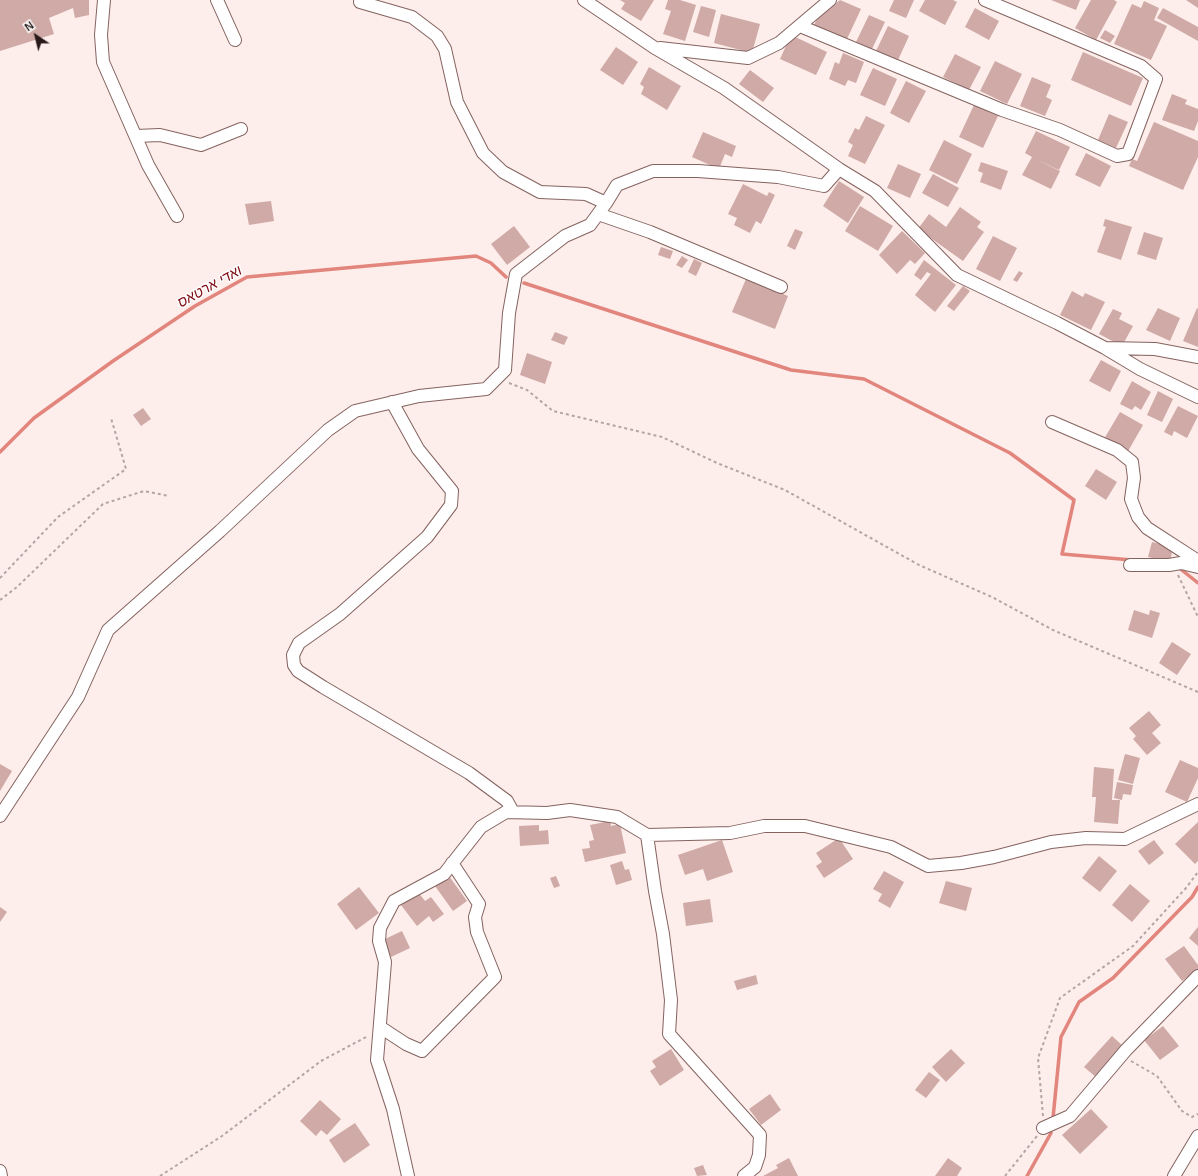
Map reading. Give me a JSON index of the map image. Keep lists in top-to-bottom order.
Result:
{
  "water": ["ואדי ארטאס"],
  "north": "top left"
}
